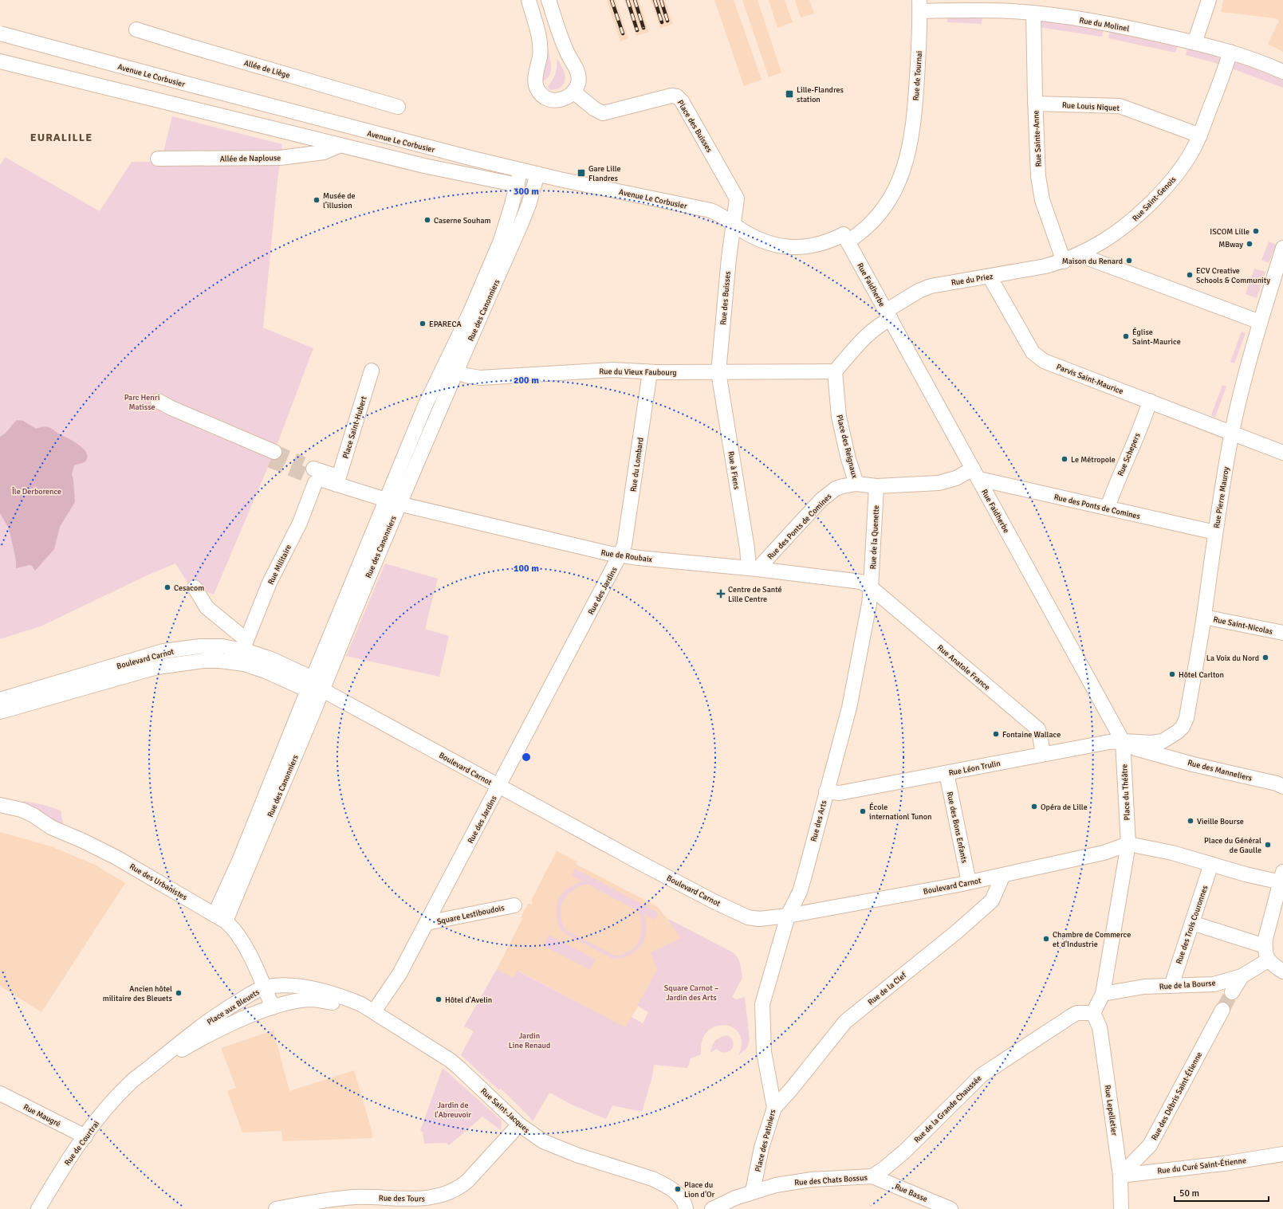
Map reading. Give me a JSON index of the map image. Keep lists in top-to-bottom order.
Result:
{
  "streets": {
    "street": [
      "Rue du Molinel",
      "Allée de Liège",
      "Avenue Le Corbusier",
      "Rue de Tournai",
      "Rue Louis Niquet",
      "Place des Buisses",
      "Rue Sainte-Anne",
      "Allée de Naplouse",
      "Rue Saint-Genois",
      "Rue du Priez",
      "Rue Faidherbe",
      "Rue des Buisses",
      "Rue des Canonniers",
      "Rue du Vieux Faubourg",
      "Parvis Saint-Maurice",
      "Place Saint-Hubert",
      "Place des Reignaux",
      "Rue Schepers",
      "Rue du Lombard",
      "Rue à Fiens",
      "Rue Pierre Mauroy",
      "Rue des Ponts de Comines",
      "Rue de la Quenette",
      "Rue de Roubaix",
      "Rue Militaire",
      "Rue des Jardins",
      "Rue Saint-Nicolas",
      "Boulevard Carnot",
      "Rue Anatole France",
      "Rue Léon Trulin",
      "Rue des Manneliers",
      "Place du Théâtre",
      "Rue des Arts",
      "Rue des Bons Enfants",
      "Rue des Urbanistes",
      "Square Lestiboudois",
      "Rue des Trois Couronnes",
      "Rue de la Bourse",
      "Rue de la Clef",
      "Place aux Bleuets",
      "Rue des Débris Saint-Étienne",
      "Rue de la Grande Chaussée",
      "Rue Saint-Jacques",
      "Rue Lepelletier",
      "Rue Maugré",
      "Place des Patiniers",
      "Rue de Courtrai",
      "Rue du Curé Saint-Étienne",
      "Rue des Chats Bossus",
      "Rue Basse",
      "Rue des Tours"
    ]
  },
  "crossings": [
    ["Rue du Molinel", "Rue de Tournai"],
    ["Rue du Molinel", "Rue Sainte-Anne"],
    ["Rue du Molinel", "Rue Saint-Genois"],
    ["Avenue Le Corbusier", "Rue de Tournai"],
    ["Avenue Le Corbusier", "Place des Buisses"],
    ["Avenue Le Corbusier", "Rue Faidherbe"],
    ["Avenue Le Corbusier", "Rue des Buisses"],
    ["Avenue Le Corbusier", "Rue des Canonniers"],
    ["Rue de Tournai", "Rue Faidherbe"],
    ["Rue Louis Niquet", "Rue Sainte-Anne"],
    ["Rue Louis Niquet", "Rue Saint-Genois"],
    ["Place des Buisses", "Rue des Buisses"],
    ["Rue Sainte-Anne", "Rue Saint-Genois"],
    ["Rue Sainte-Anne", "Rue du Priez"],
    ["Rue Saint-Genois", "Rue du Priez"],
    ["Rue du Priez", "Rue Faidherbe"],
    ["Rue du Priez", "Rue du Vieux Faubourg"],
    ["Rue du Priez", "Parvis Saint-Maurice"],
    ["Rue du Priez", "Place des Reignaux"],
    ["Rue Faidherbe", "Rue Pierre Mauroy"],
    ["Rue Faidherbe", "Rue des Ponts de Comines"],
    ["Rue Faidherbe", "Rue Léon Trulin"],
    ["Rue Faidherbe", "Place du Théâtre"],
    ["Rue des Buisses", "Rue du Vieux Faubourg"],
    ["Rue des Buisses", "Rue à Fiens"],
    ["Rue des Canonniers", "Rue du Vieux Faubourg"],
    ["Rue des Canonniers", "Rue de Roubaix"],
    ["Rue des Canonniers", "Boulevard Carnot"],
    ["Rue des Canonniers", "Rue des Urbanistes"],
    ["Rue du Vieux Faubourg", "Place des Reignaux"],
    ["Rue du Vieux Faubourg", "Rue du Lombard"],
    ["Rue du Vieux Faubourg", "Rue à Fiens"],
    ["Parvis Saint-Maurice", "Rue Schepers"],
    ["Parvis Saint-Maurice", "Rue Pierre Mauroy"],
    ["Place Saint-Hubert", "Rue Militaire"],
    ["Place des Reignaux", "Rue des Ponts de Comines"],
    ["Rue Schepers", "Rue des Ponts de Comines"],
    ["Rue du Lombard", "Rue de Roubaix"],
    ["Rue du Lombard", "Rue des Jardins"],
    ["Rue à Fiens", "Rue des Ponts de Comines"],
    ["Rue à Fiens", "Rue de Roubaix"],
    ["Rue Pierre Mauroy", "Rue des Ponts de Comines"],
    ["Rue Pierre Mauroy", "Rue Saint-Nicolas"],
    ["Rue Pierre Mauroy", "Rue Léon Trulin"],
    ["Rue Pierre Mauroy", "Place du Théâtre"],
    ["Rue des Ponts de Comines", "Rue de la Quenette"],
    ["Rue des Ponts de Comines", "Rue de Roubaix"],
    ["Rue de la Quenette", "Rue de Roubaix"],
    ["Rue de la Quenette", "Rue Anatole France"],
    ["Rue de la Quenette", "Rue des Arts"],
    ["Rue de Roubaix", "Rue des Jardins"],
    ["Rue de Roubaix", "Rue Anatole France"],
    ["Rue de Roubaix", "Rue des Arts"],
    ["Rue Militaire", "Boulevard Carnot"],
    ["Rue des Jardins", "Boulevard Carnot"],
    ["Rue des Jardins", "Square Lestiboudois"],
    ["Rue des Jardins", "Place aux Bleuets"],
    ["Rue des Jardins", "Rue Saint-Jacques"],
    ["Boulevard Carnot", "Rue des Arts"],
    ["Boulevard Carnot", "Rue des Bons Enfants"],
    ["Boulevard Carnot", "Rue de la Clef"],
    ["Rue Anatole France", "Rue Léon Trulin"],
    ["Rue Anatole France", "Rue des Arts"],
    ["Rue Léon Trulin", "Place du Théâtre"],
    ["Rue Léon Trulin", "Rue des Arts"],
    ["Rue Léon Trulin", "Rue des Bons Enfants"],
    ["Place du Théâtre", "Rue de la Bourse"],
    ["Place du Théâtre", "Rue de la Grande Chaussée"],
    ["Place du Théâtre", "Rue Lepelletier"],
    ["Rue des Arts", "Place des Patiniers"],
    ["Rue des Urbanistes", "Place aux Bleuets"],
    ["Rue des Trois Couronnes", "Rue de la Bourse"],
    ["Rue de la Clef", "Place des Patiniers"],
    ["Place aux Bleuets", "Rue Saint-Jacques"],
    ["Place aux Bleuets", "Rue de Courtrai"],
    ["Rue des Débris Saint-Étienne", "Rue Lepelletier"],
    ["Rue des Débris Saint-Étienne", "Rue du Curé Saint-Étienne"],
    ["Rue de la Grande Chaussée", "Rue Lepelletier"],
    ["Rue de la Grande Chaussée", "Rue des Chats Bossus"],
    ["Rue de la Grande Chaussée", "Rue Basse"],
    ["Rue Saint-Jacques", "Rue des Tours"],
    ["Rue Lepelletier", "Rue du Curé Saint-Étienne"],
    ["Rue Maugré", "Rue de Courtrai"],
    ["Place des Patiniers", "Rue des Chats Bossus"],
    ["Rue des Chats Bossus", "Rue Basse"]
  ],
  "districts": ["EURALILLE"],
  "parks": [
    "Parc Henri Matisse",
    "Île Derborence",
    "Square Carnot – Jardin des Arts",
    "Jardin Line Renaud",
    "Jardin de l'Abreuvoir"
  ],
  "places": {
    "transit": ["Lille-Flandres station", "Gare Lille Flandres"],
    "other": [
      "Musée de l’illusion",
      "Caserne Souham",
      "ISCOM Lille",
      "MBway",
      "Maison du Renard",
      "ECV Creative Schools & Community",
      "EPARECA",
      "Église Saint-Maurice",
      "Le Métropole",
      "Cesacom",
      "La Voix du Nord",
      "Hôtel Carlton",
      "Fontaine Wallace",
      "Opéra de Lille",
      "École internationl Tunon",
      "Vieille Bourse",
      "Place du Général de Gaulle",
      "Chambre de Commerce et d'Industrie",
      "Ancien hôtel militaire des Bleuets",
      "Hôtel d'Avelin",
      "Place du Lion d'Or"
    ],
    "health": ["Centre de Santé Lille Centre"]
  },
  "scale_bar": "50 m",
  "rings": ["300 m", "200 m", "100 m"]
}
